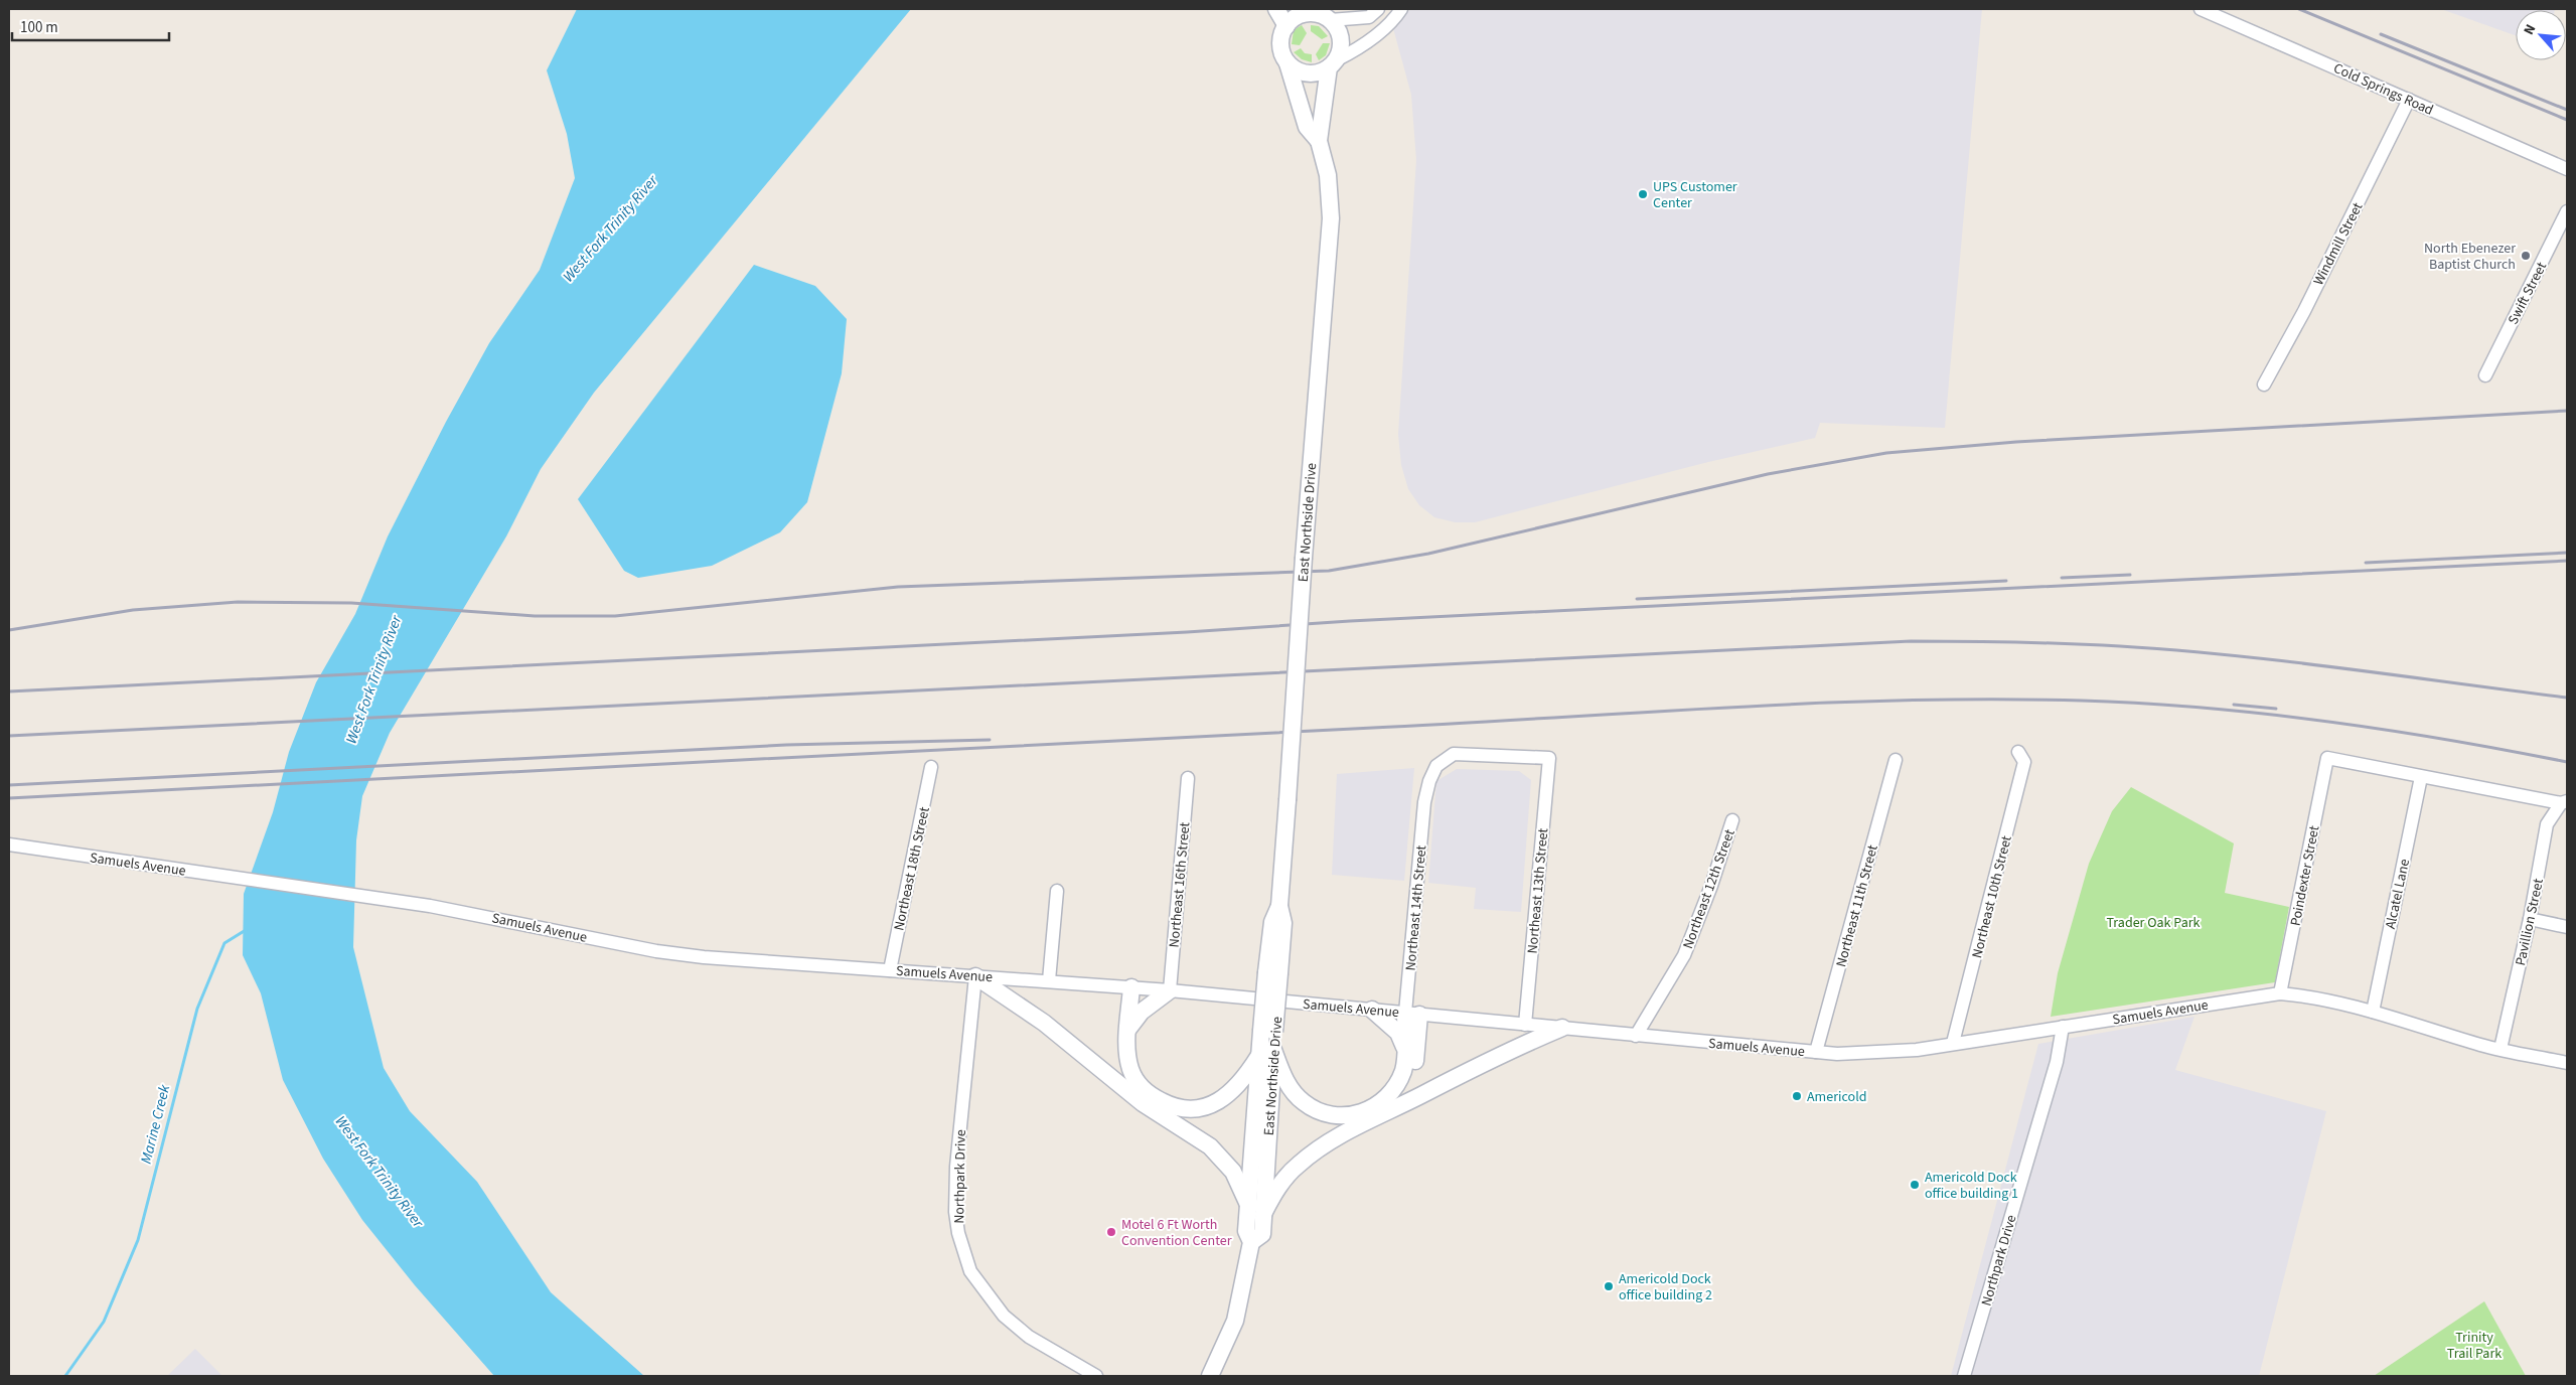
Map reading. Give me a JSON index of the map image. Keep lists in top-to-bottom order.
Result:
{
  "streets": {
    "street": [
      "Cold Springs Road",
      "Windmill Street",
      "Swift Street",
      "East Northside Drive",
      "Samuels Avenue",
      "Northeast 18th Street",
      "Poindexter Street",
      "Northeast 16th Street",
      "Northeast 12th Street",
      "Northeast 13th Street",
      "Alcatel Lane",
      "Northeast 10th Street",
      "Northeast 11th Street",
      "Northeast 14th Street",
      "Pavillion Street",
      "Northpark Drive"
    ]
  },
  "crossings": [
    ["Cold Springs Road", "Windmill Street"],
    ["Samuels Avenue", "Northeast 18th Street"],
    ["Samuels Avenue", "Poindexter Street"],
    ["Samuels Avenue", "Northeast 16th Street"],
    ["Samuels Avenue", "Northeast 12th Street"],
    ["Samuels Avenue", "Northeast 13th Street"],
    ["Samuels Avenue", "Alcatel Lane"],
    ["Samuels Avenue", "Northeast 10th Street"],
    ["Samuels Avenue", "Northeast 11th Street"],
    ["Samuels Avenue", "Northeast 14th Street"],
    ["Samuels Avenue", "Pavillion Street"],
    ["Samuels Avenue", "Northpark Drive"],
    ["Poindexter Street", "Alcatel Lane"],
    ["Northeast 13th Street", "Northeast 14th Street"]
  ],
  "water": ["West Fork Trinity River", "Marine Creek"],
  "parks": ["Trader Oak Park", "Trinity Trail Park"],
  "places": [
    "UPS Customer Center",
    "North Ebenezer Baptist Church",
    "Americold",
    "Americold Dock office building 1",
    "Motel 6 Ft Worth Convention Center",
    "Americold Dock office building 2"
  ],
  "scale_bar": "100 m",
  "north": "top left"
}
